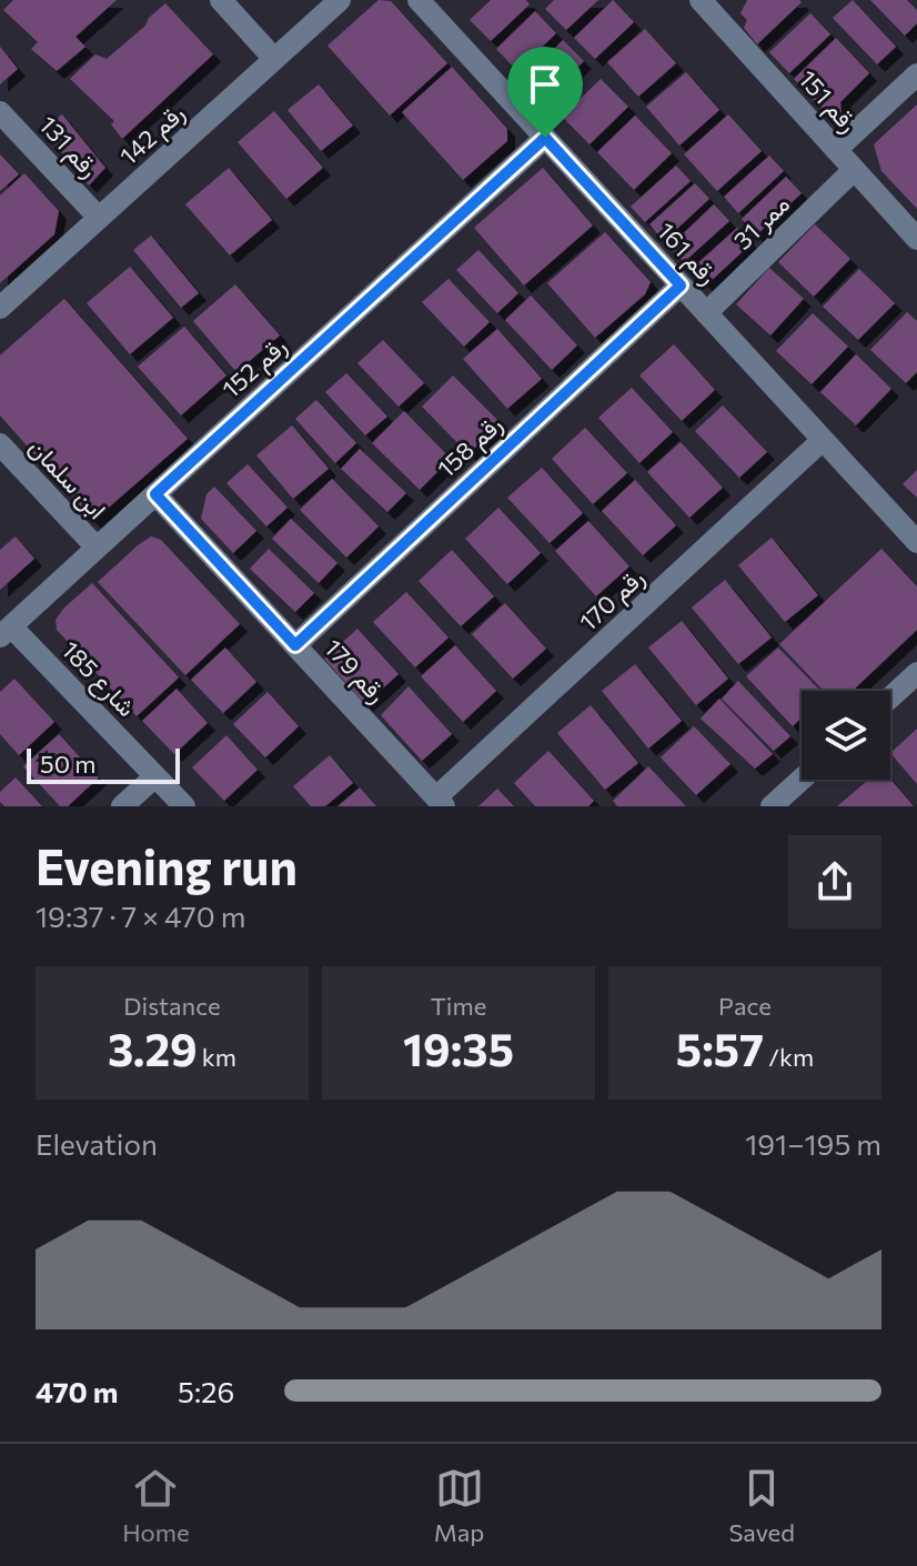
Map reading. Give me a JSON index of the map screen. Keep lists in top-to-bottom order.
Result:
{
  "streets": {
    "street": [
      "رقم 151",
      "رقم 142",
      "رقم 131",
      "ممر 31",
      "رقم 161",
      "رقم 152",
      "رقم 158",
      "ابن سلمان",
      "رقم 170",
      "رقم 179",
      "شارع 185"
    ]
  },
  "crossings": [
    ["رقم 151", "ممر 31"],
    ["رقم 142", "رقم 131"],
    ["ممر 31", "رقم 161"],
    ["رقم 161", "رقم 152"],
    ["رقم 161", "رقم 158"],
    ["رقم 161", "رقم 170"],
    ["رقم 152", "ابن سلمان"],
    ["رقم 152", "رقم 179"],
    ["رقم 152", "شارع 185"],
    ["رقم 158", "رقم 179"],
    ["رقم 170", "رقم 179"]
  ],
  "scale_bar": "50 m",
  "page": {
    "scale": "50 m",
    "heading": ["Evening run", "19:37 · 7 × 470 m"],
    "stats": [
      ["Distance", "3.29 km"],
      ["Time", "19:35"],
      ["Pace", "5:57 /km"]
    ],
    "chart": ["Elevation", "191–195 m"],
    "list": [
      {
        "name": "470 m",
        "note": "5:26"
      }
    ],
    "tabs": ["Home", "Map", "Saved"]
  }
}
